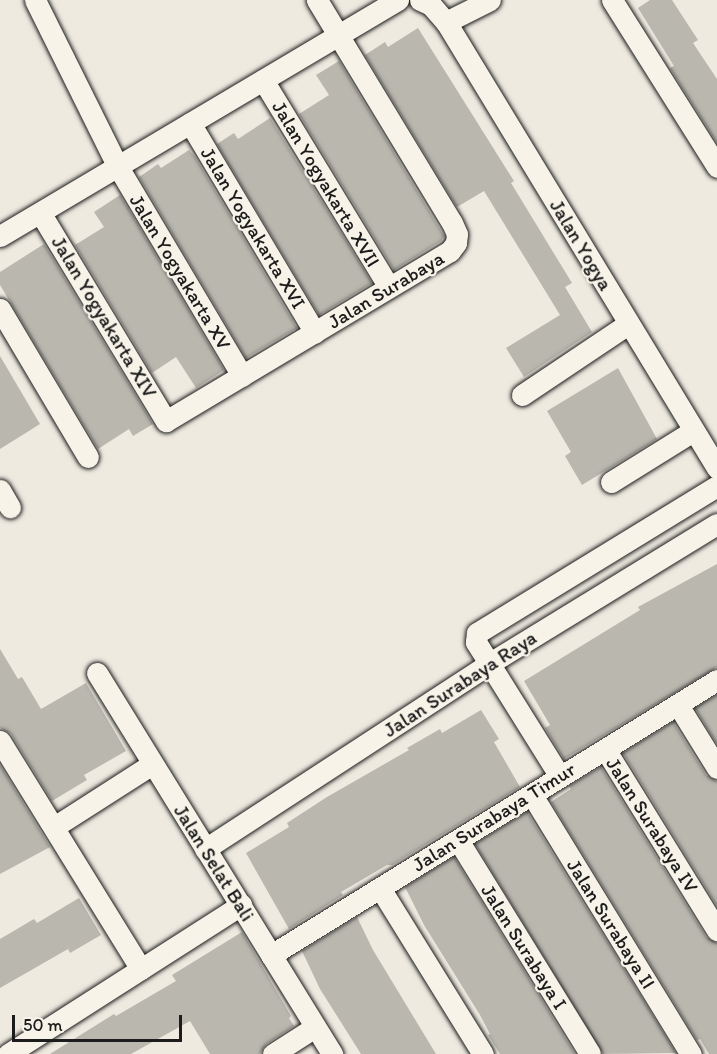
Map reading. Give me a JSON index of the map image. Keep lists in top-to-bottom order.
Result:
{
  "streets": {
    "street": [
      "Jalan Yogyakarta XVII",
      "Jalan Yogyakarta XVI",
      "Jalan Yogya",
      "Jalan Yogyakarta XV",
      "Jalan Surabaya",
      "Jalan Yogyakarta XIV",
      "Jalan Surabaya Raya",
      "Jalan Surabaya Timur",
      "Jalan Surabaya IV",
      "Jalan Selat Bali",
      "Jalan Surabaya II",
      "Jalan Surabaya I"
    ]
  },
  "crossings": [
    ["Jalan Yogyakarta XVII", "Jalan Surabaya"],
    ["Jalan Yogyakarta XVI", "Jalan Surabaya"],
    ["Jalan Yogyakarta XV", "Jalan Surabaya"],
    ["Jalan Surabaya", "Jalan Yogyakarta XIV"],
    ["Jalan Surabaya Raya", "Jalan Selat Bali"],
    ["Jalan Surabaya Timur", "Jalan Surabaya IV"],
    ["Jalan Surabaya Timur", "Jalan Selat Bali"],
    ["Jalan Surabaya Timur", "Jalan Surabaya II"],
    ["Jalan Surabaya Timur", "Jalan Surabaya I"]
  ],
  "scale_bar": "50 m"
}
